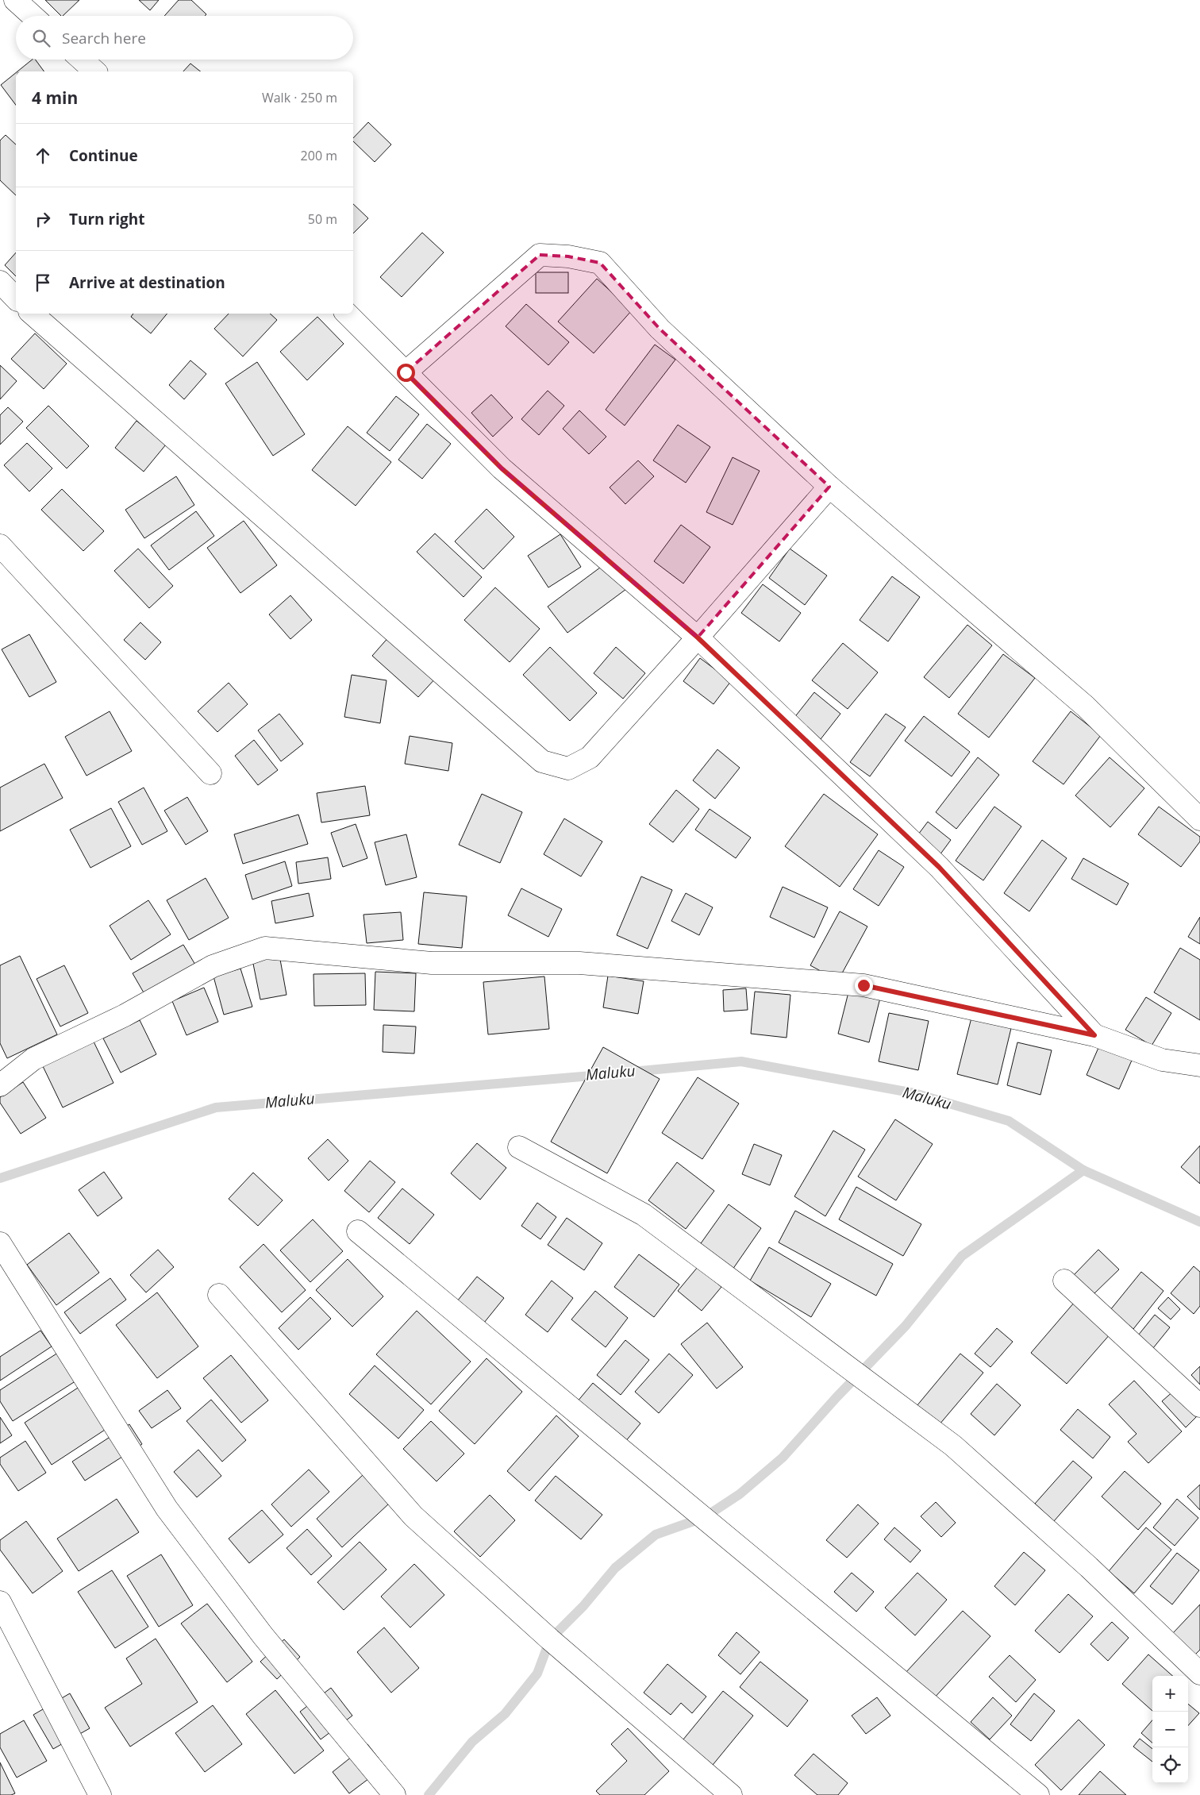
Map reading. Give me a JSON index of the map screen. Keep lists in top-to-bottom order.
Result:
{
  "water": ["Maluku"],
  "page": {
    "search": "Search here",
    "heading": ["4 min", "Walk · 250 m"],
    "list": [
      ["Continue", "200 m"],
      ["Turn right", "50 m"],
      "Arrive at destination"
    ],
    "map_buttons": ["+", "−"]
  }
}
